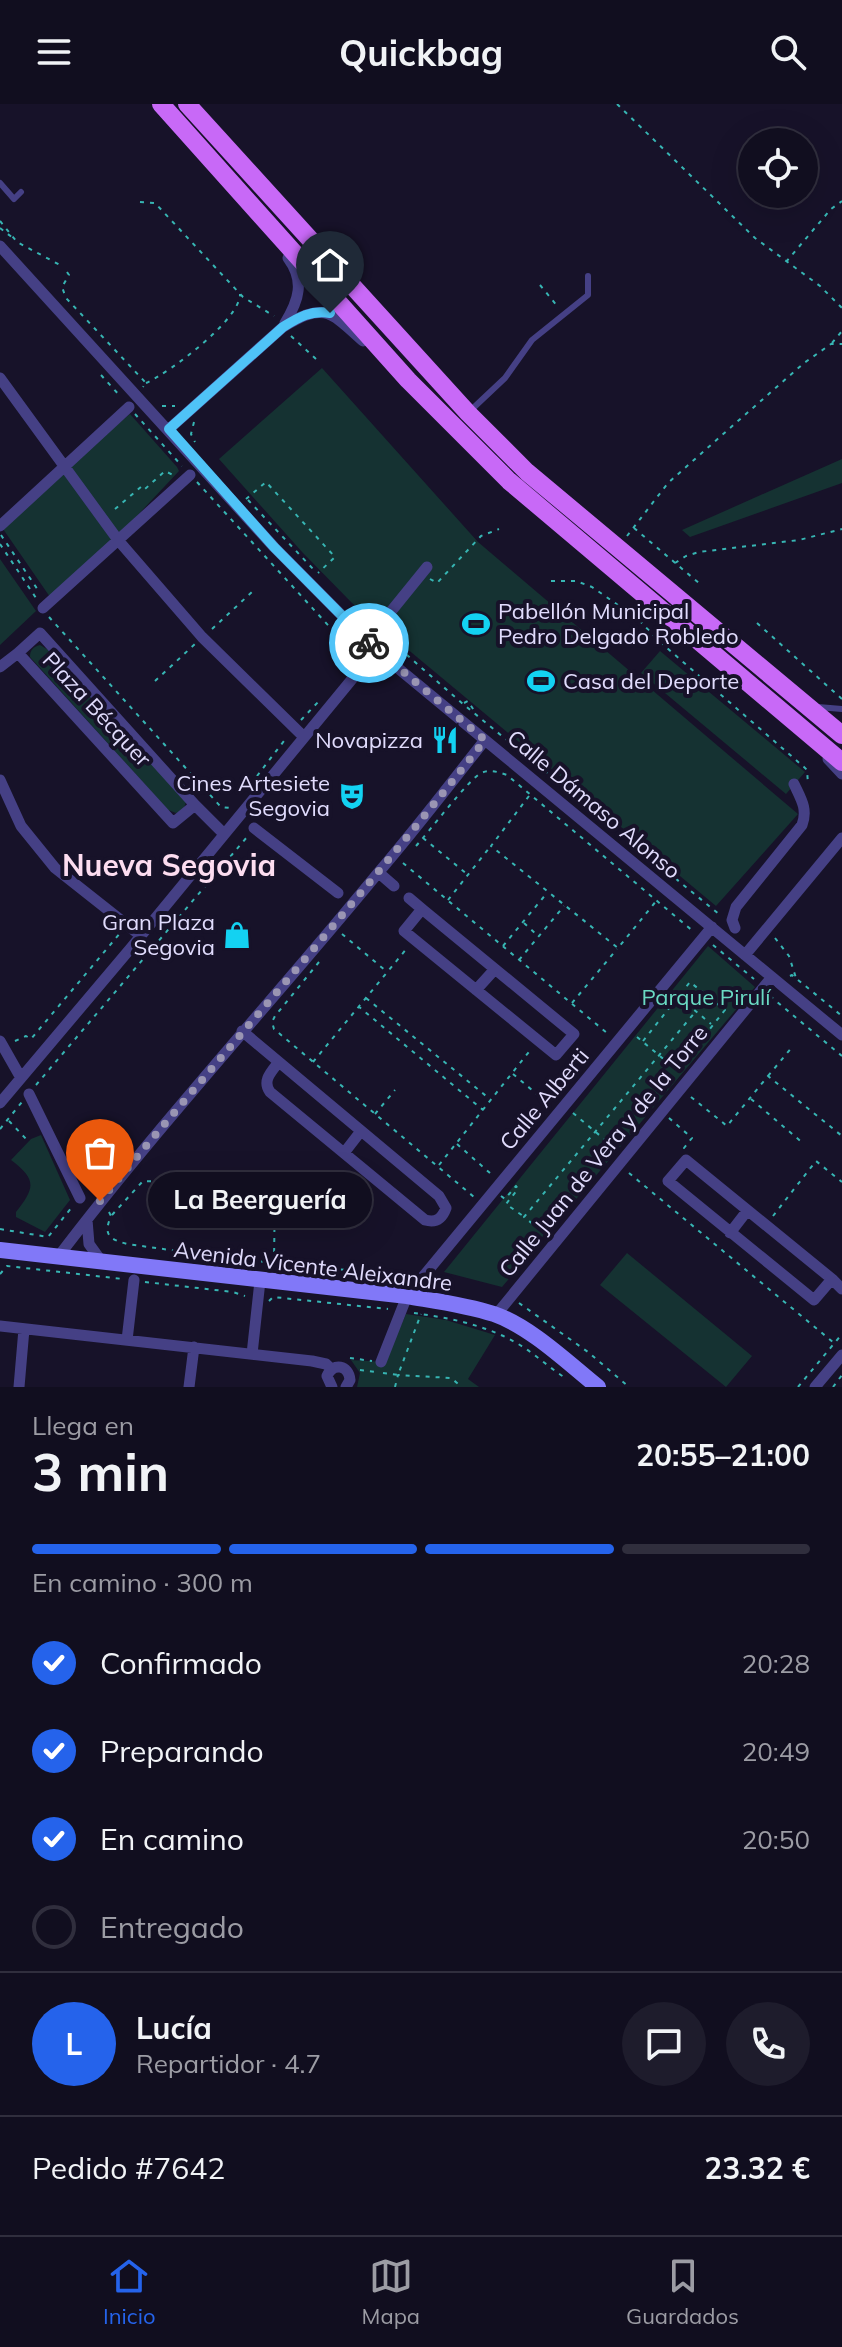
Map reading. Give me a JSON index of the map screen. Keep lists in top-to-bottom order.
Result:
{
  "streets": {
    "street": [
      "Plaza Bécquer",
      "Calle Dámaso Alonso",
      "Calle Alberti",
      "Calle Juan de Vera y de la Torre",
      "Avenida Vicente Aleixandre"
    ]
  },
  "crossings": [
    ["Calle Dámaso Alonso", "Calle Alberti"],
    ["Calle Dámaso Alonso", "Calle Juan de Vera y de la Torre"],
    ["Calle Alberti", "Avenida Vicente Aleixandre"],
    ["Calle Juan de Vera y de la Torre", "Avenida Vicente Aleixandre"]
  ],
  "districts": ["Nueva Segovia"],
  "parks": ["Parque Pirulí"],
  "places": {
    "sports": ["Pabellón Municipal Pedro Delgado Robledo", "Casa del Deporte"],
    "restaurant": ["Novapizza"],
    "theatre": ["Cines Artesiete Segovia"],
    "shop": ["Gran Plaza Segovia"],
    "other": ["La Beerguería"]
  },
  "page": {
    "header": "Quickbag",
    "bubble": "La Beerguería",
    "heading": ["3 min", "Llega en", "20:55–21:00"],
    "panel": [
      "Lucía",
      "Repartidor · 4.7",
      "Pedido #7642",
      "23.32 €"
    ],
    "bar": "En camino · 300 m",
    "list": [
      ["Confirmado", "20:28"],
      ["Preparando", "20:49"],
      ["En camino", "20:50"],
      "Entregado"
    ],
    "round": "L",
    "tabs": ["Inicio", "Mapa", "Guardados"]
  }
}
